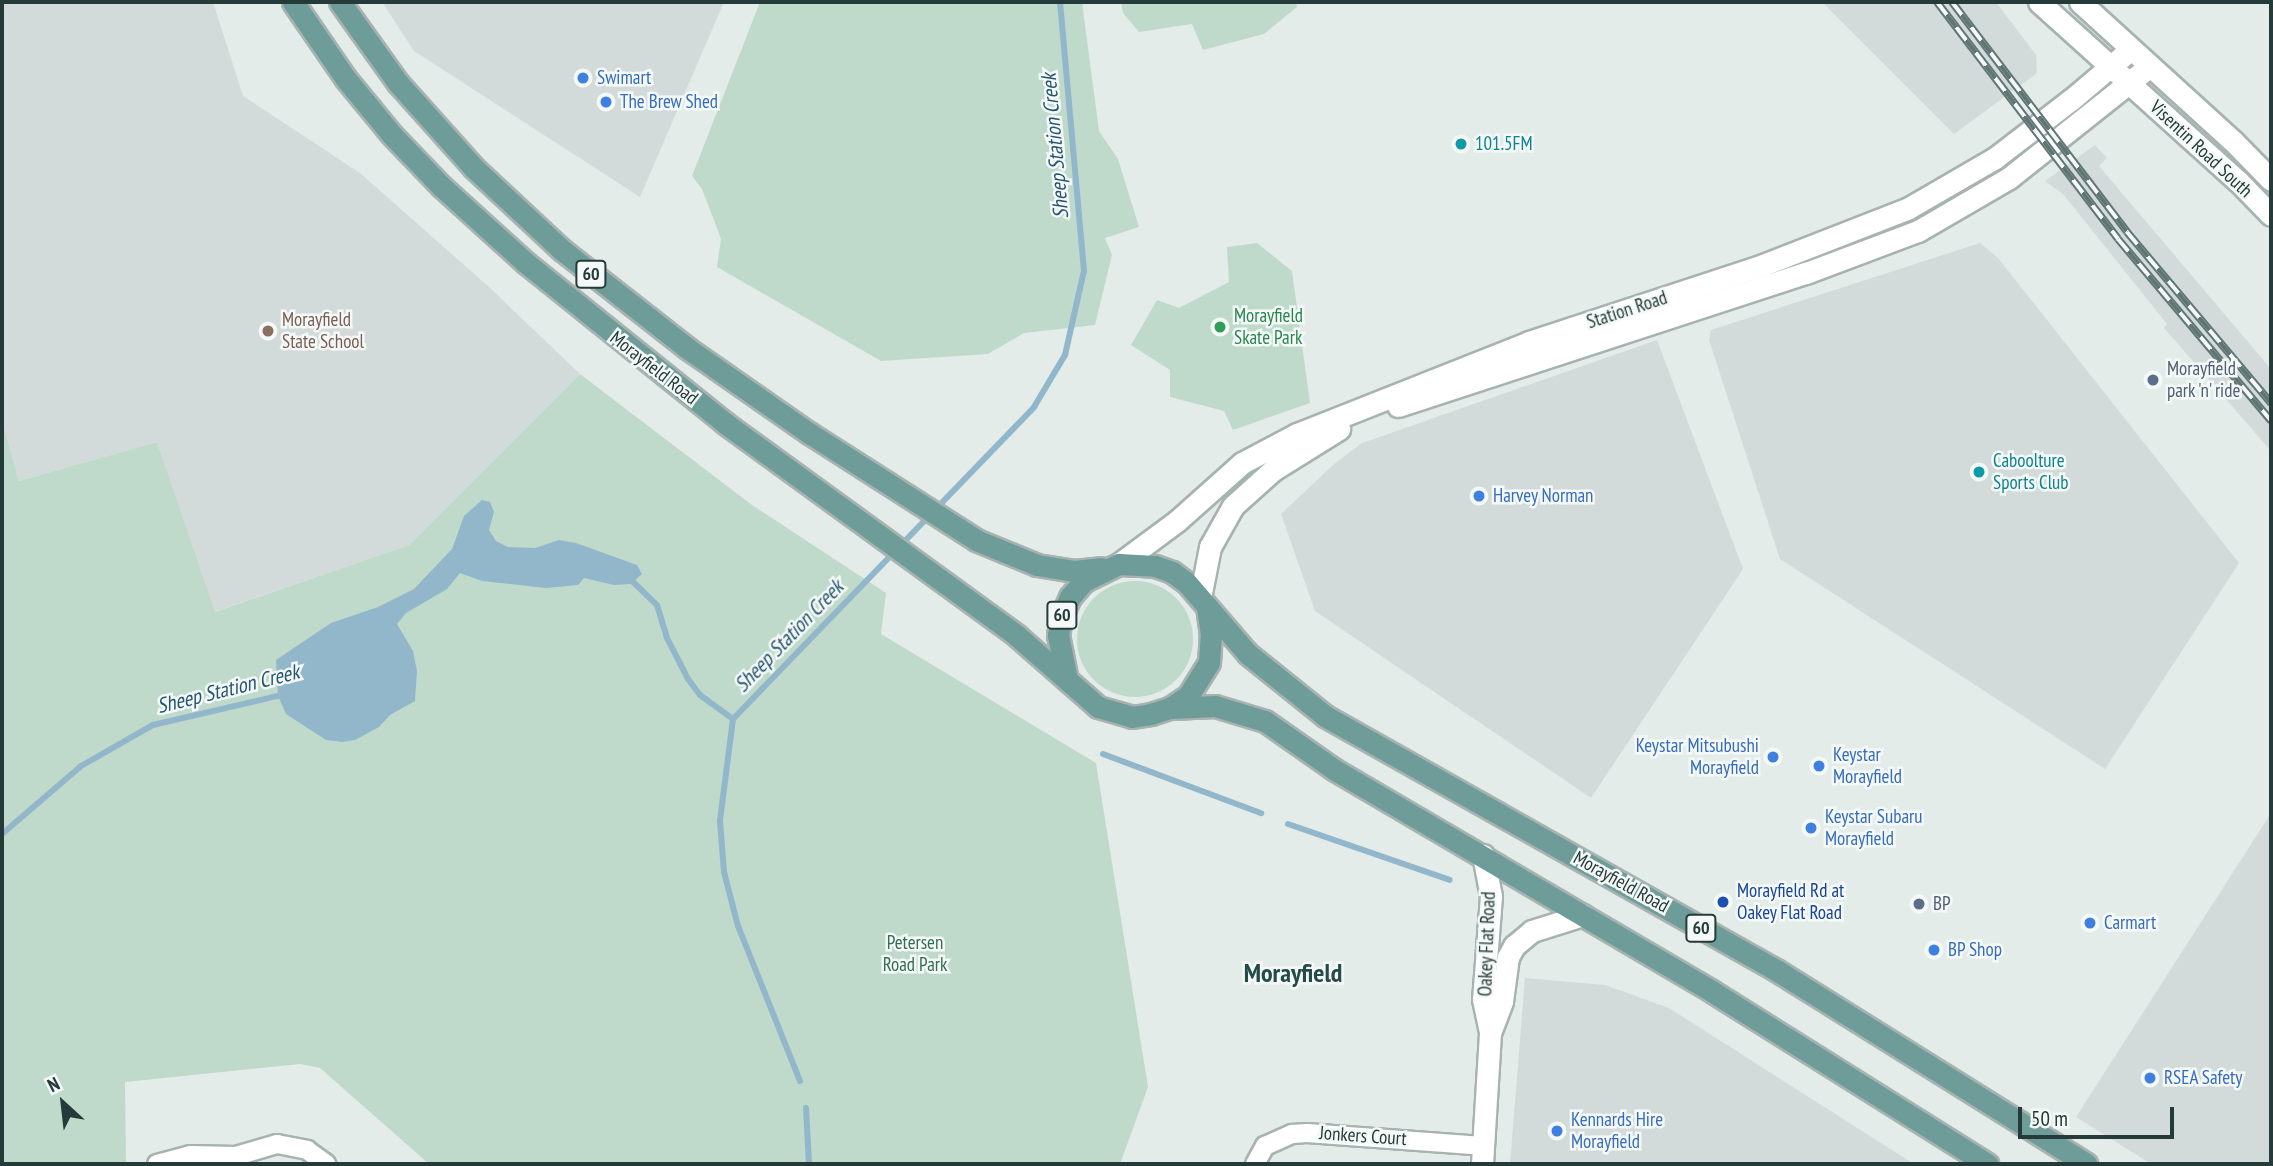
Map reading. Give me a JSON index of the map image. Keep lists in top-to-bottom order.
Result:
{
  "streets": {
    "main road": [
      "Visentin Road South",
      "60",
      "Station Road",
      "Morayfield Road",
      "Oakey Flat Road"
    ],
    "street": ["Jonkers Court"]
  },
  "crossings": [
    ["Visentin Road South", "Station Road"],
    ["60", "Station Road"],
    ["60", "Morayfield Road"],
    ["60", "Oakey Flat Road"],
    ["Station Road", "Morayfield Road"],
    ["Oakey Flat Road", "Jonkers Court"]
  ],
  "districts": ["Morayfield"],
  "water": ["Sheep Station Creek"],
  "parks": ["Petersen Road Park"],
  "places": [
    "Swimart",
    "The Brew Shed",
    "101.5FM",
    "Morayfield Skate Park",
    "Morayfield State School",
    "Morayfield park 'n' ride",
    "Caboolture Sports Club",
    "Harvey Norman",
    "Keystar Mitsubushi Morayfield",
    "Keystar Morayfield",
    "Keystar Subaru Morayfield",
    "Morayfield Rd at Oakey Flat Road",
    "BP",
    "Carmart",
    "BP Shop",
    "RSEA Safety",
    "Kennards Hire Morayfield"
  ],
  "scale_bar": "50 m",
  "north": "top left"
}
